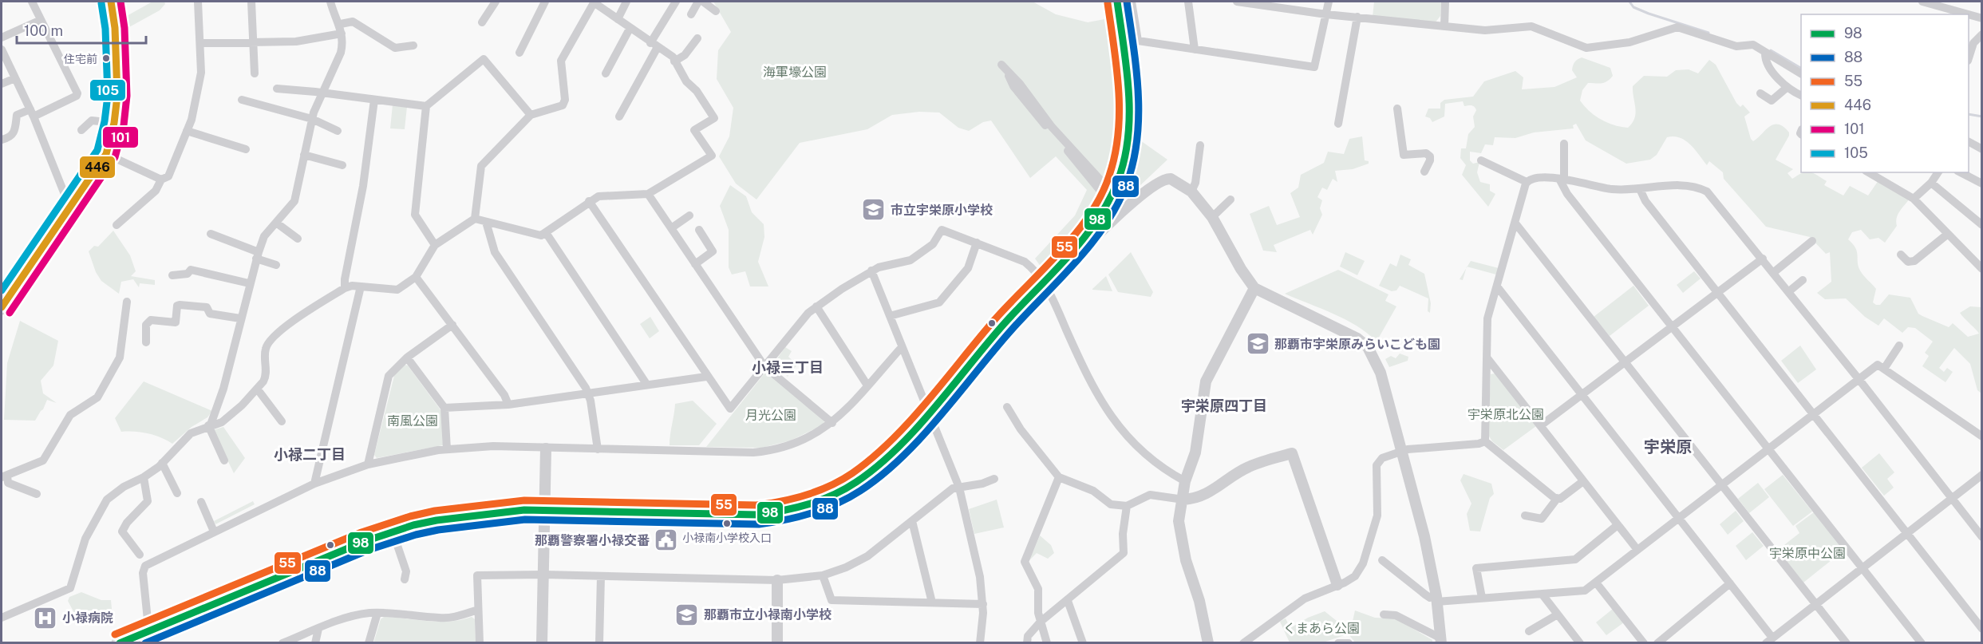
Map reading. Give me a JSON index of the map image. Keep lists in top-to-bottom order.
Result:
{
  "districts": [
    "小禄三丁目",
    "宇栄原四丁目",
    "宇栄原",
    "小禄二丁目"
  ],
  "parks": [
    "海軍壕公園",
    "宇栄原北公園",
    "月光公園",
    "南風公園",
    "宇栄原中公園",
    "くまあら公園"
  ],
  "places": {
    "other": ["住宅前", "小禄南小学校入口"],
    "school or university": ["市立宇栄原小学校", "那覇市宇栄原みらいこども園", "那覇市立小禄南小学校"],
    "public building": ["那覇警察署小禄交番"],
    "hospital": ["小禄病院"]
  },
  "lines": [
    "transit line 98",
    "transit line 88",
    "transit line 446",
    "transit line 101",
    "transit line 55",
    "transit line 105"
  ],
  "legend": [
    "98",
    "88",
    "55",
    "446",
    "101",
    "105"
  ],
  "scale_bar": "100 m"
}
